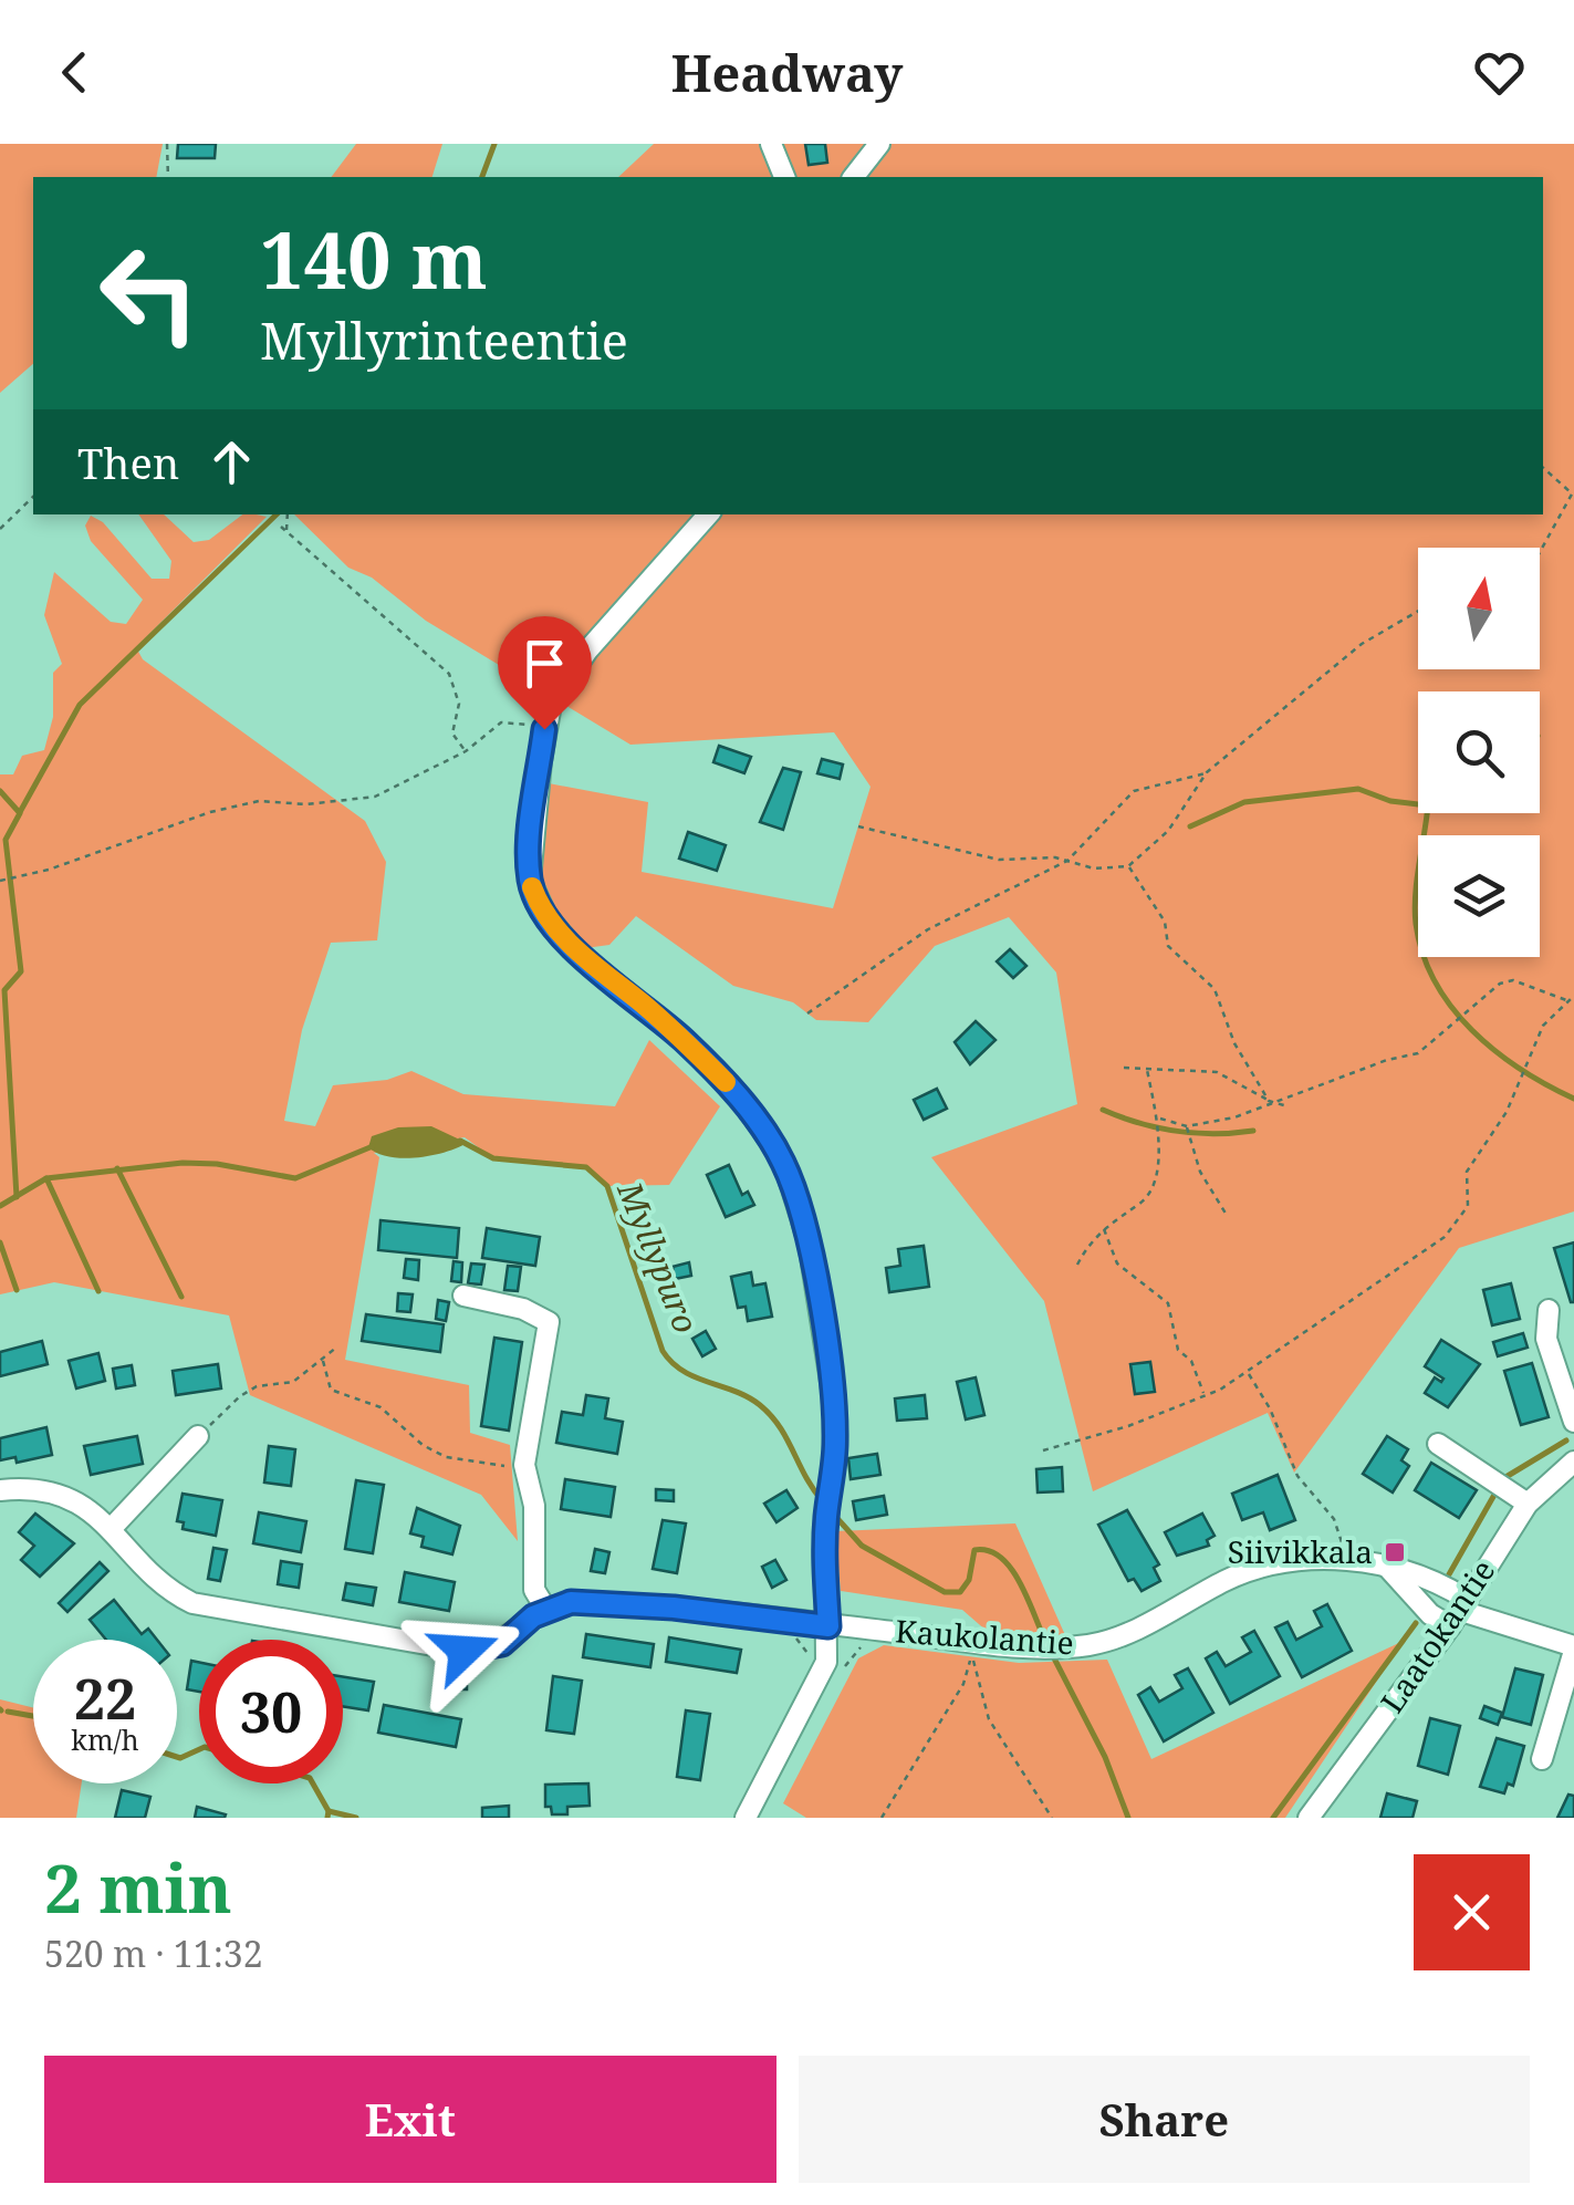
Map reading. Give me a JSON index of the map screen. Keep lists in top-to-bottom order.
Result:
{
  "streets": {
    "street": ["Laatokantie", "Kaukolantie"]
  },
  "crossings": [
    ["Laatokantie", "Kaukolantie"]
  ],
  "water": ["Myllypuro"],
  "places": {
    "transit": ["Siivikkala"]
  },
  "north": "top",
  "page": {
    "header": "Headway",
    "turn": ["140 m", "Myllyrinteentie"],
    "then": "Then",
    "speed": "22 km/h",
    "limit": "30",
    "heading": ["2 min", "520 m · 11:32"],
    "buttons": ["Exit", "Share"]
  }
}
